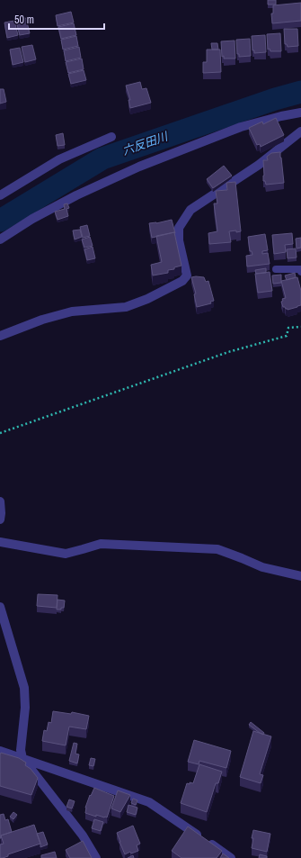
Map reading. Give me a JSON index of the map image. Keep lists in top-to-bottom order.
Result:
{
  "water": ["六反田川"],
  "scale_bar": "50 m"
}
